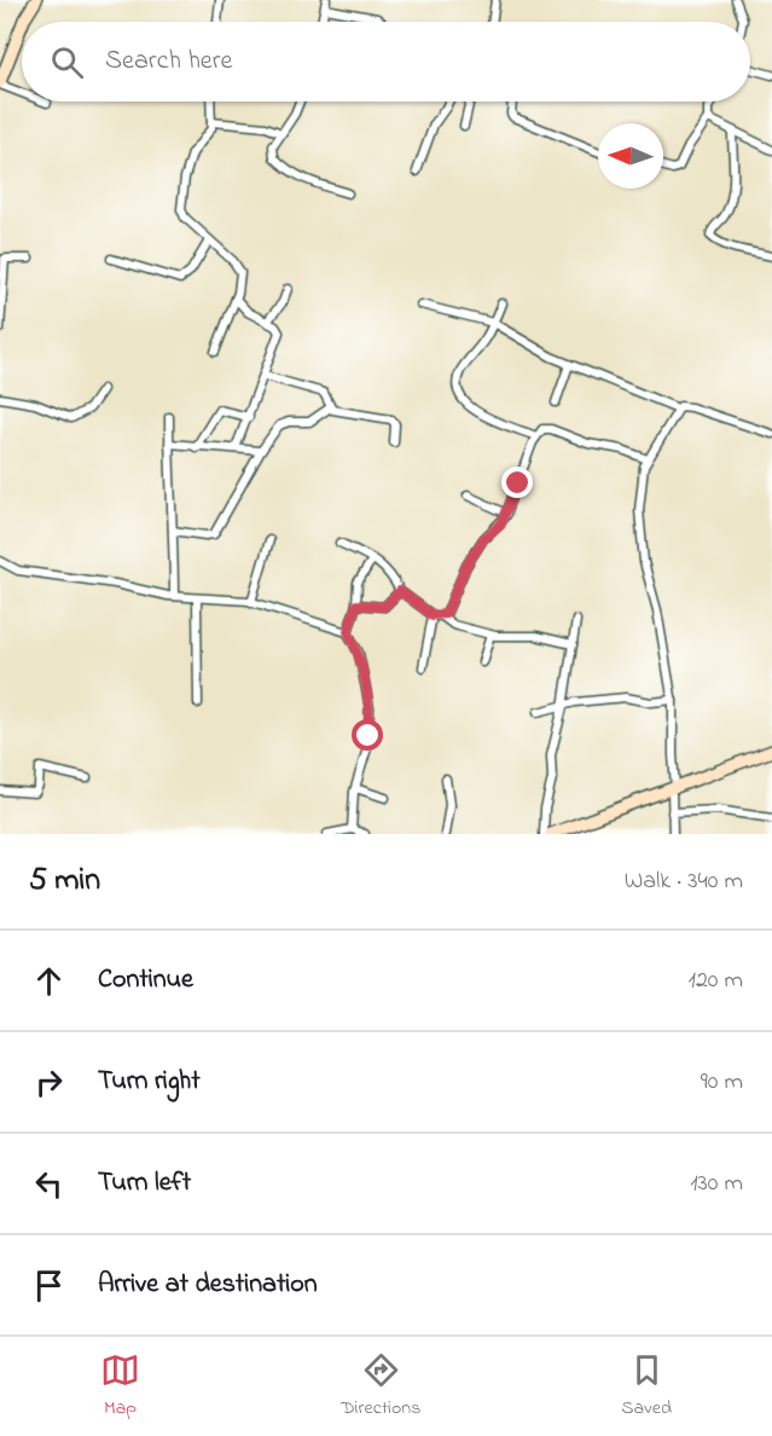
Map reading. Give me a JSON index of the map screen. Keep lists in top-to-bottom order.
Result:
{
  "north": "left",
  "page": {
    "search": "Search here",
    "heading": ["5 min", "Walk · 340 m"],
    "list": [
      ["Continue", "120 m"],
      ["Turn right", "90 m"],
      ["Turn left", "130 m"],
      "Arrive at destination"
    ],
    "nav": ["Map", "Directions", "Saved"]
  }
}
